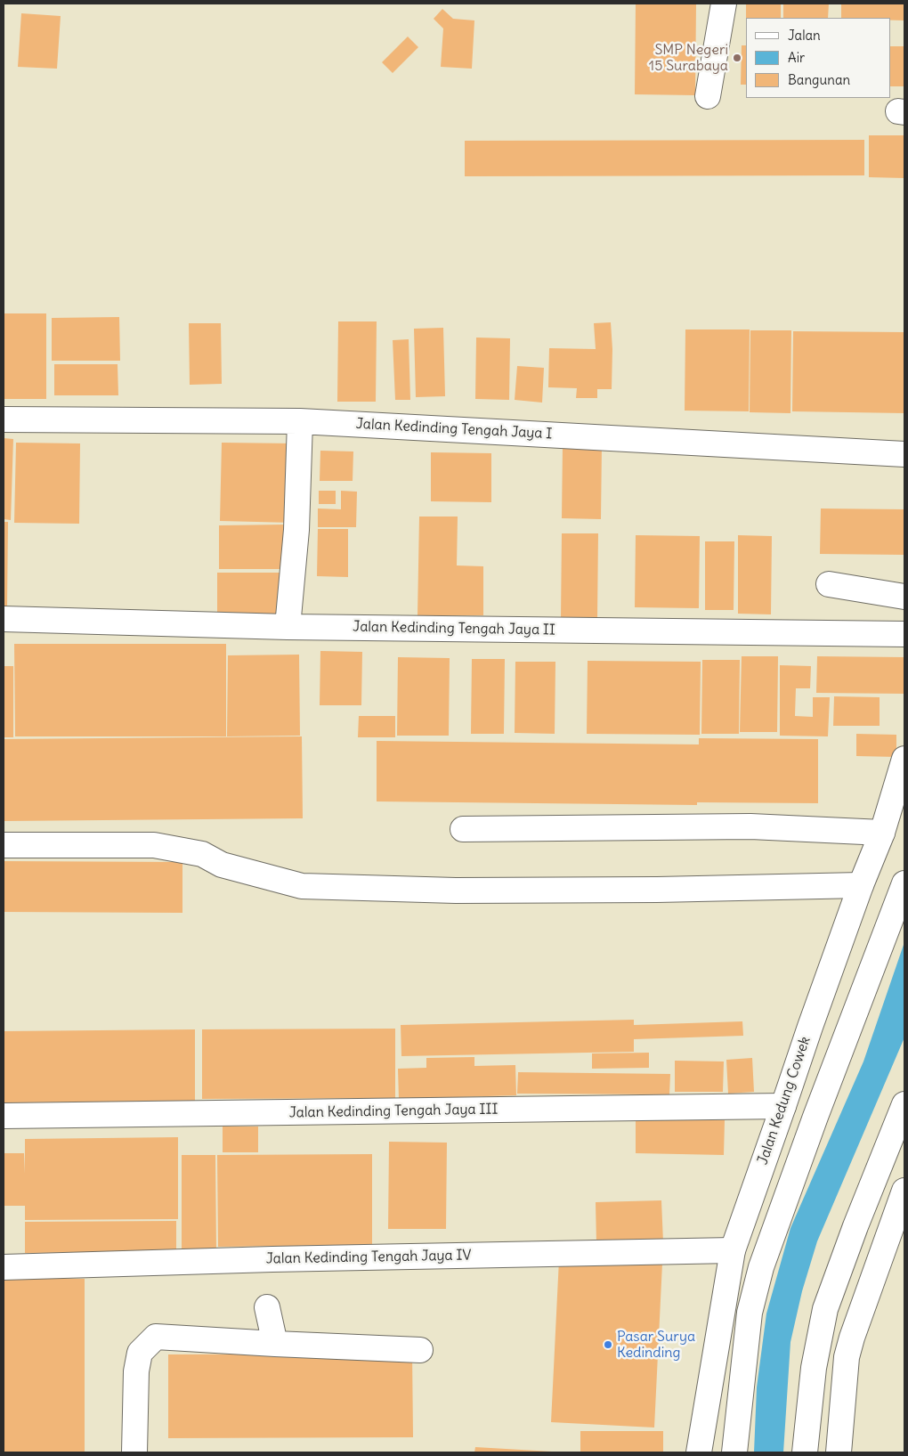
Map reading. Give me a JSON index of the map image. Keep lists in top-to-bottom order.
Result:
{
  "streets": {
    "main road": [
      "Jalan Kedinding Tengah Jaya I",
      "Jalan Kedinding Tengah Jaya II",
      "Jalan Kedung Cowek",
      "Jalan Kedinding Tengah Jaya III",
      "Jalan Kedinding Tengah Jaya IV"
    ]
  },
  "crossings": [
    ["Jalan Kedung Cowek", "Jalan Kedinding Tengah Jaya III"],
    ["Jalan Kedung Cowek", "Jalan Kedinding Tengah Jaya IV"]
  ],
  "places": ["SMP Negeri 15 Surabaya", "Pasar Surya Kedinding"],
  "legend": ["Jalan", "Air", "Bangunan"]
}
